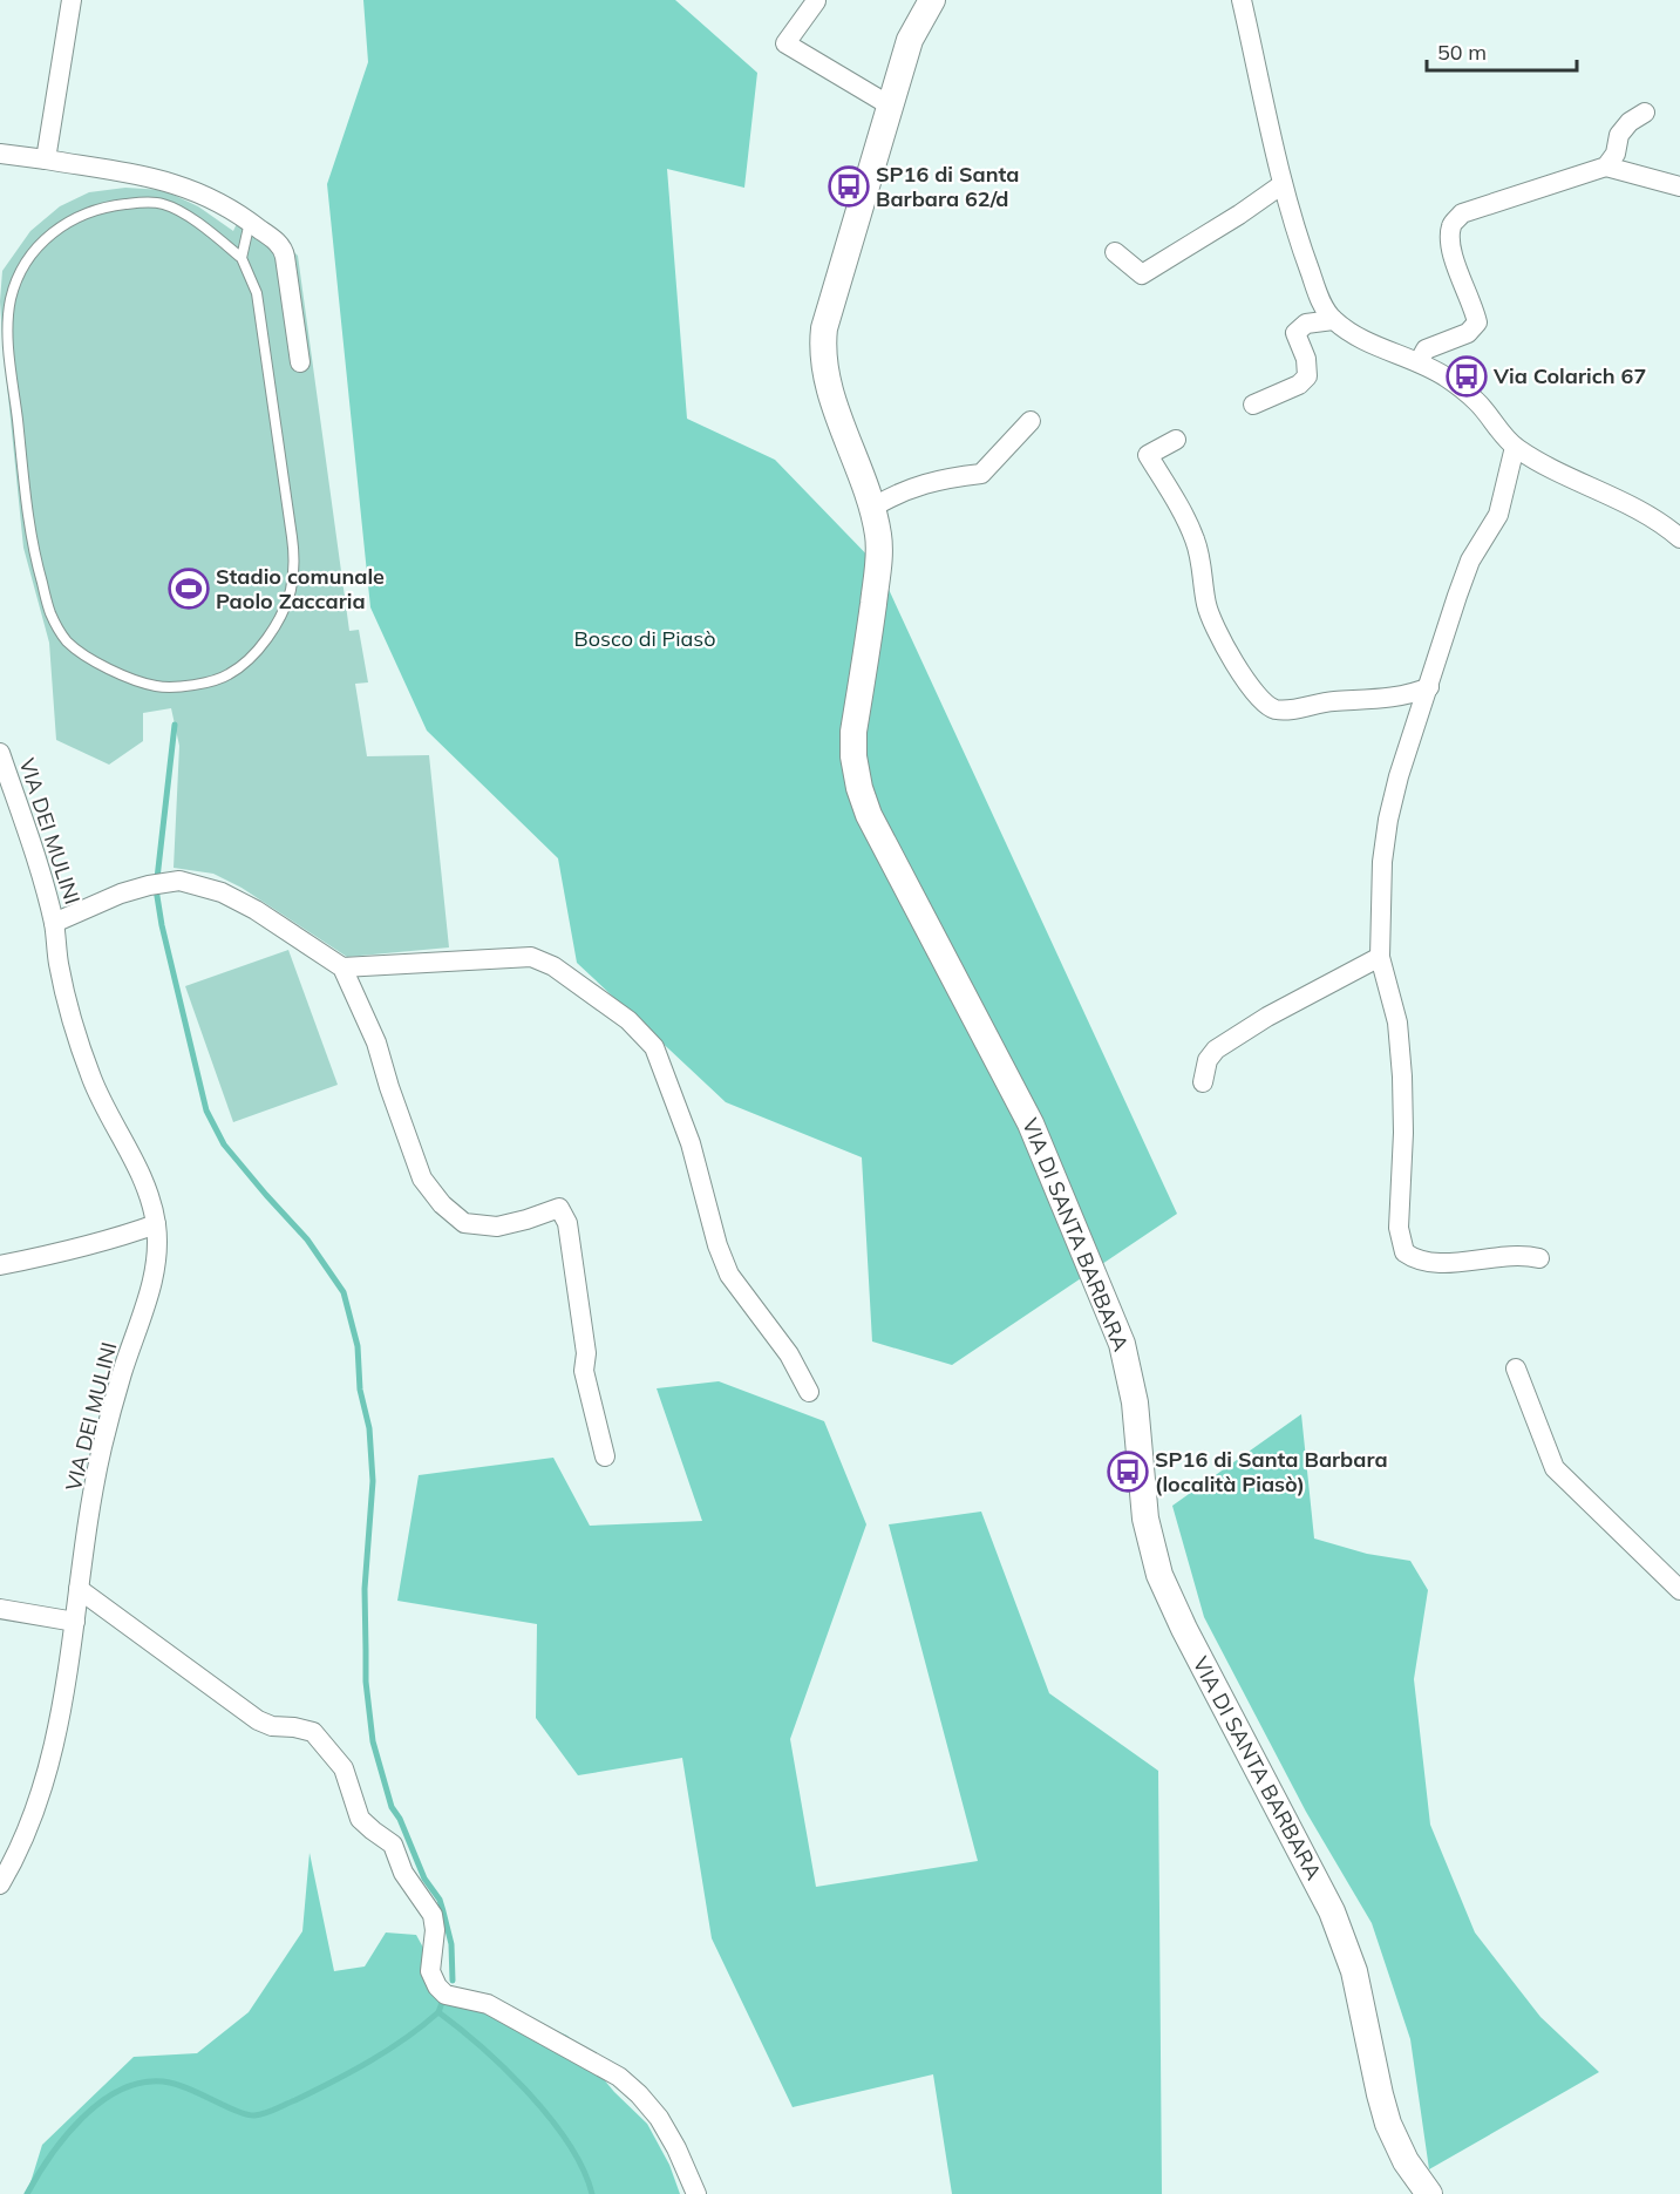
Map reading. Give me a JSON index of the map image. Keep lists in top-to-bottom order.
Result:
{
  "streets": {
    "street": ["VIA DEI MULINI", "VIA DI SANTA BARBARA"]
  },
  "parks": ["Bosco di Piasò"],
  "places": {
    "bus stop": ["SP16 di Santa Barbara 62/d", "Via Colarich 67", "SP16 di Santa Barbara (località Piasò)"],
    "sports": ["Stadio comunale Paolo Zaccaria"]
  },
  "scale_bar": "50 m"
}
